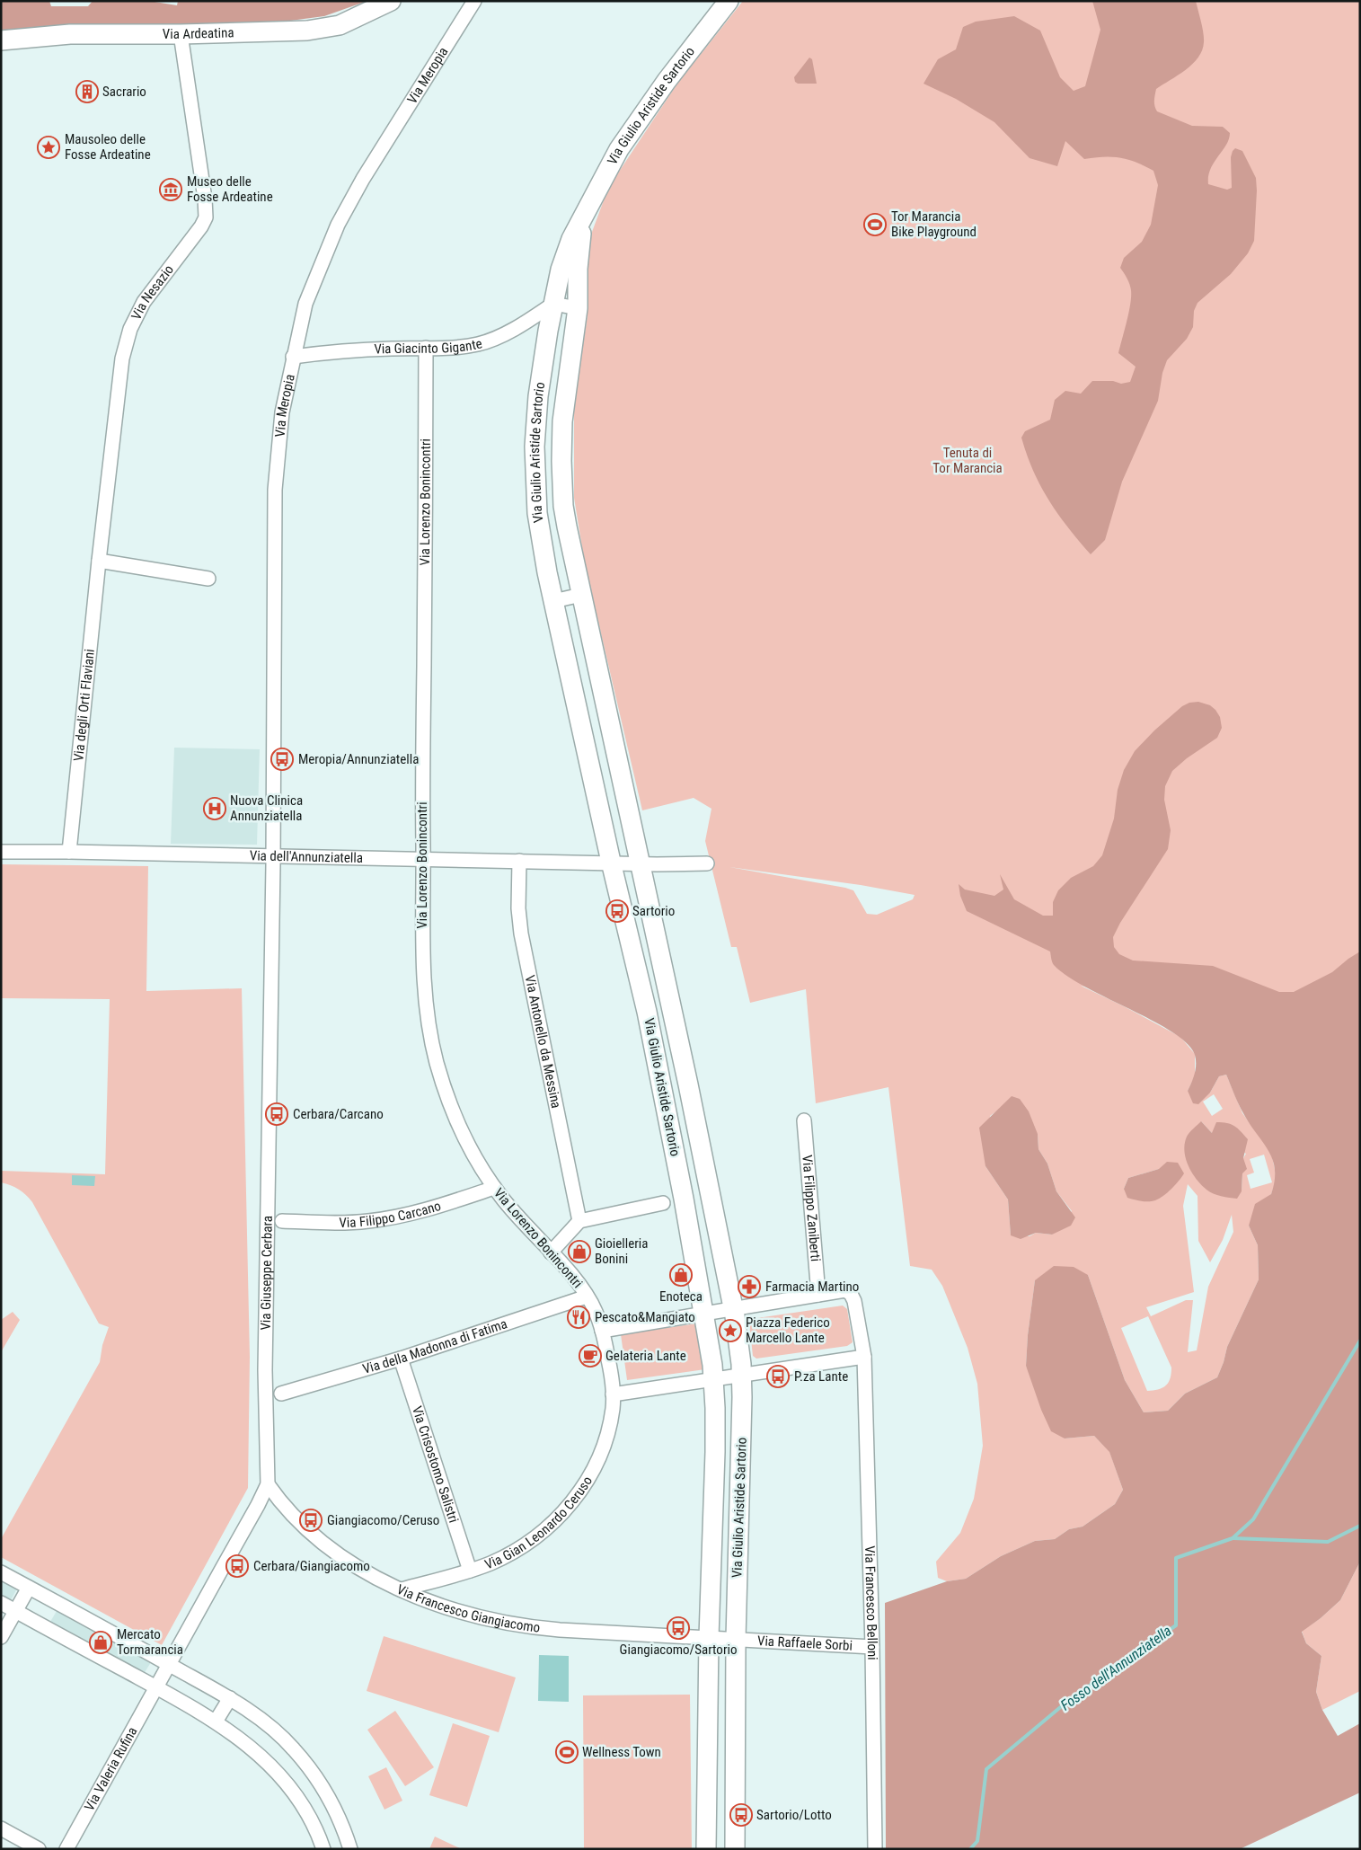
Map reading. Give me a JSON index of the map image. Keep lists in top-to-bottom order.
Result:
{
  "streets": {
    "street": [
      "Via Ardeatina",
      "Via Meropia",
      "Via Giulio Aristide Sartorio",
      "Via Nesazio",
      "Via Giacinto Gigante",
      "Via Lorenzo Bonincontri",
      "Via degli Orti Flaviani",
      "Via dell'Annunziatella",
      "Via Antonello da Messina",
      "Via Filippo Zaniberti",
      "Via Filippo Carcano",
      "Via Giuseppe Cerbara",
      "Via della Madonna di Fatima",
      "Via Crisostomo Salistri",
      "Via Gian Leonardo Ceruso",
      "Via Francesco Belloni",
      "Via Francesco Giangiacomo",
      "Via Raffaele Sorbi",
      "Via Valeria Rufina"
    ]
  },
  "crossings": [
    ["Via Ardeatina", "Via Nesazio"],
    ["Via Meropia", "Via Giacinto Gigante"],
    ["Via Meropia", "Via dell'Annunziatella"],
    ["Via Meropia", "Via Giuseppe Cerbara"],
    ["Via Giulio Aristide Sartorio", "Via Giacinto Gigante"],
    ["Via Giulio Aristide Sartorio", "Via dell'Annunziatella"],
    ["Via Giulio Aristide Sartorio", "Via Francesco Giangiacomo"],
    ["Via Giulio Aristide Sartorio", "Via Raffaele Sorbi"],
    ["Via Nesazio", "Via degli Orti Flaviani"],
    ["Via Giacinto Gigante", "Via Lorenzo Bonincontri"],
    ["Via Lorenzo Bonincontri", "Via dell'Annunziatella"],
    ["Via Lorenzo Bonincontri", "Via Filippo Carcano"],
    ["Via Lorenzo Bonincontri", "Via della Madonna di Fatima"],
    ["Via degli Orti Flaviani", "Via dell'Annunziatella"],
    ["Via dell'Annunziatella", "Via Antonello da Messina"],
    ["Via dell'Annunziatella", "Via Giuseppe Cerbara"],
    ["Via Giuseppe Cerbara", "Via Francesco Giangiacomo"],
    ["Via Giuseppe Cerbara", "Via Valeria Rufina"],
    ["Via della Madonna di Fatima", "Via Crisostomo Salistri"],
    ["Via Crisostomo Salistri", "Via Gian Leonardo Ceruso"],
    ["Via Gian Leonardo Ceruso", "Via Francesco Giangiacomo"],
    ["Via Francesco Belloni", "Via Raffaele Sorbi"]
  ],
  "water": ["Fosso dell'Annunziatella"],
  "parks": ["Tenuta di Tor Marancia"],
  "places": {
    "building": ["Sacrario"],
    "place": ["Mausoleo delle Fosse Ardeatine", "Piazza Federico Marcello Lante"],
    "museum": ["Museo delle Fosse Ardeatine"],
    "sports": ["Tor Marancia Bike Playground", "Wellness Town"],
    "bus stop": [
      "Meropia/Annunziatella",
      "Sartorio",
      "Cerbara/Carcano",
      "P.za Lante",
      "Giangiacomo/Ceruso",
      "Cerbara/Giangiacomo",
      "Giangiacomo/Sartorio",
      "Sartorio/Lotto"
    ],
    "hospital": ["Nuova Clinica Annunziatella"],
    "shop": ["Gioielleria Bonini", "Enoteca", "Mercato Tormarancia"],
    "pharmacy": ["Farmacia Martino"],
    "restaurant": ["Pescato&Mangiato"],
    "cafe": ["Gelateria Lante"]
  }
}
